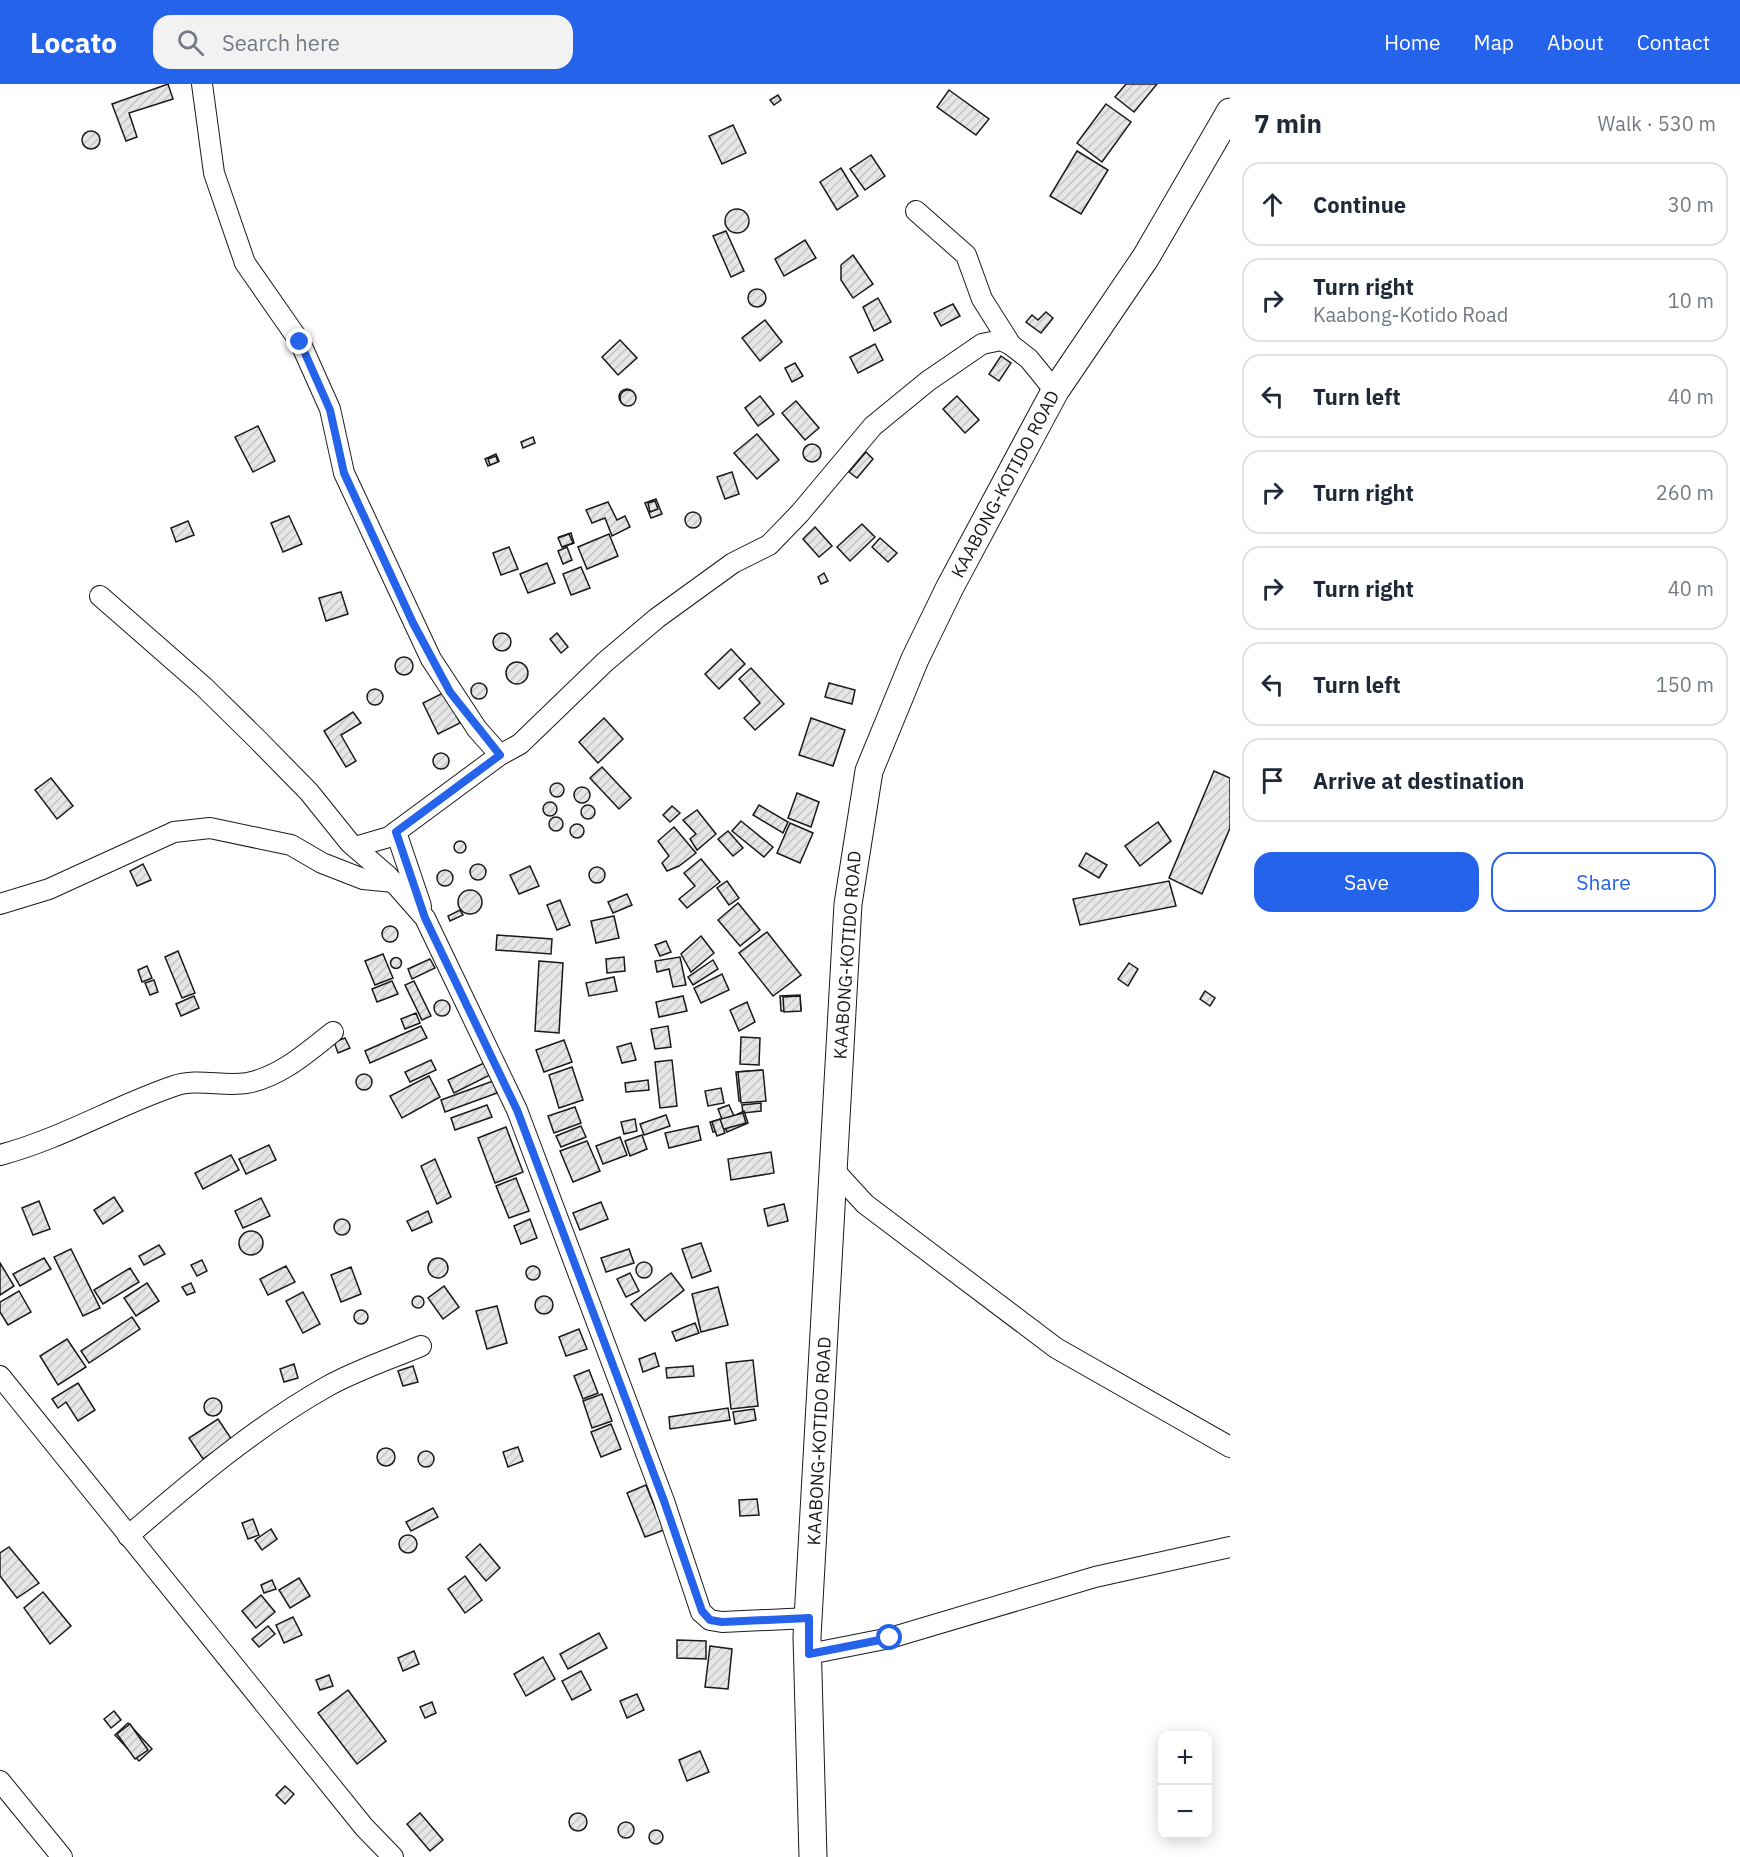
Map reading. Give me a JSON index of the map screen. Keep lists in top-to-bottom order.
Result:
{
  "streets": {
    "main road": ["KAABONG-KOTIDO ROAD"]
  },
  "page": {
    "header": "Locato",
    "search": "Search here",
    "nav": [
      "Home",
      "Map",
      "About",
      "Contact"
    ],
    "heading": ["7 min", "Walk · 530 m"],
    "list": [
      ["Continue", "30 m"],
      ["Turn right", "Kaabong-Kotido Road", "10 m"],
      ["Turn left", "40 m"],
      ["Turn right", "260 m"],
      ["Turn right", "40 m"],
      ["Turn left", "150 m"],
      "Arrive at destination"
    ],
    "buttons": ["Save", "Share"],
    "map_buttons": ["+", "−"]
  }
}
